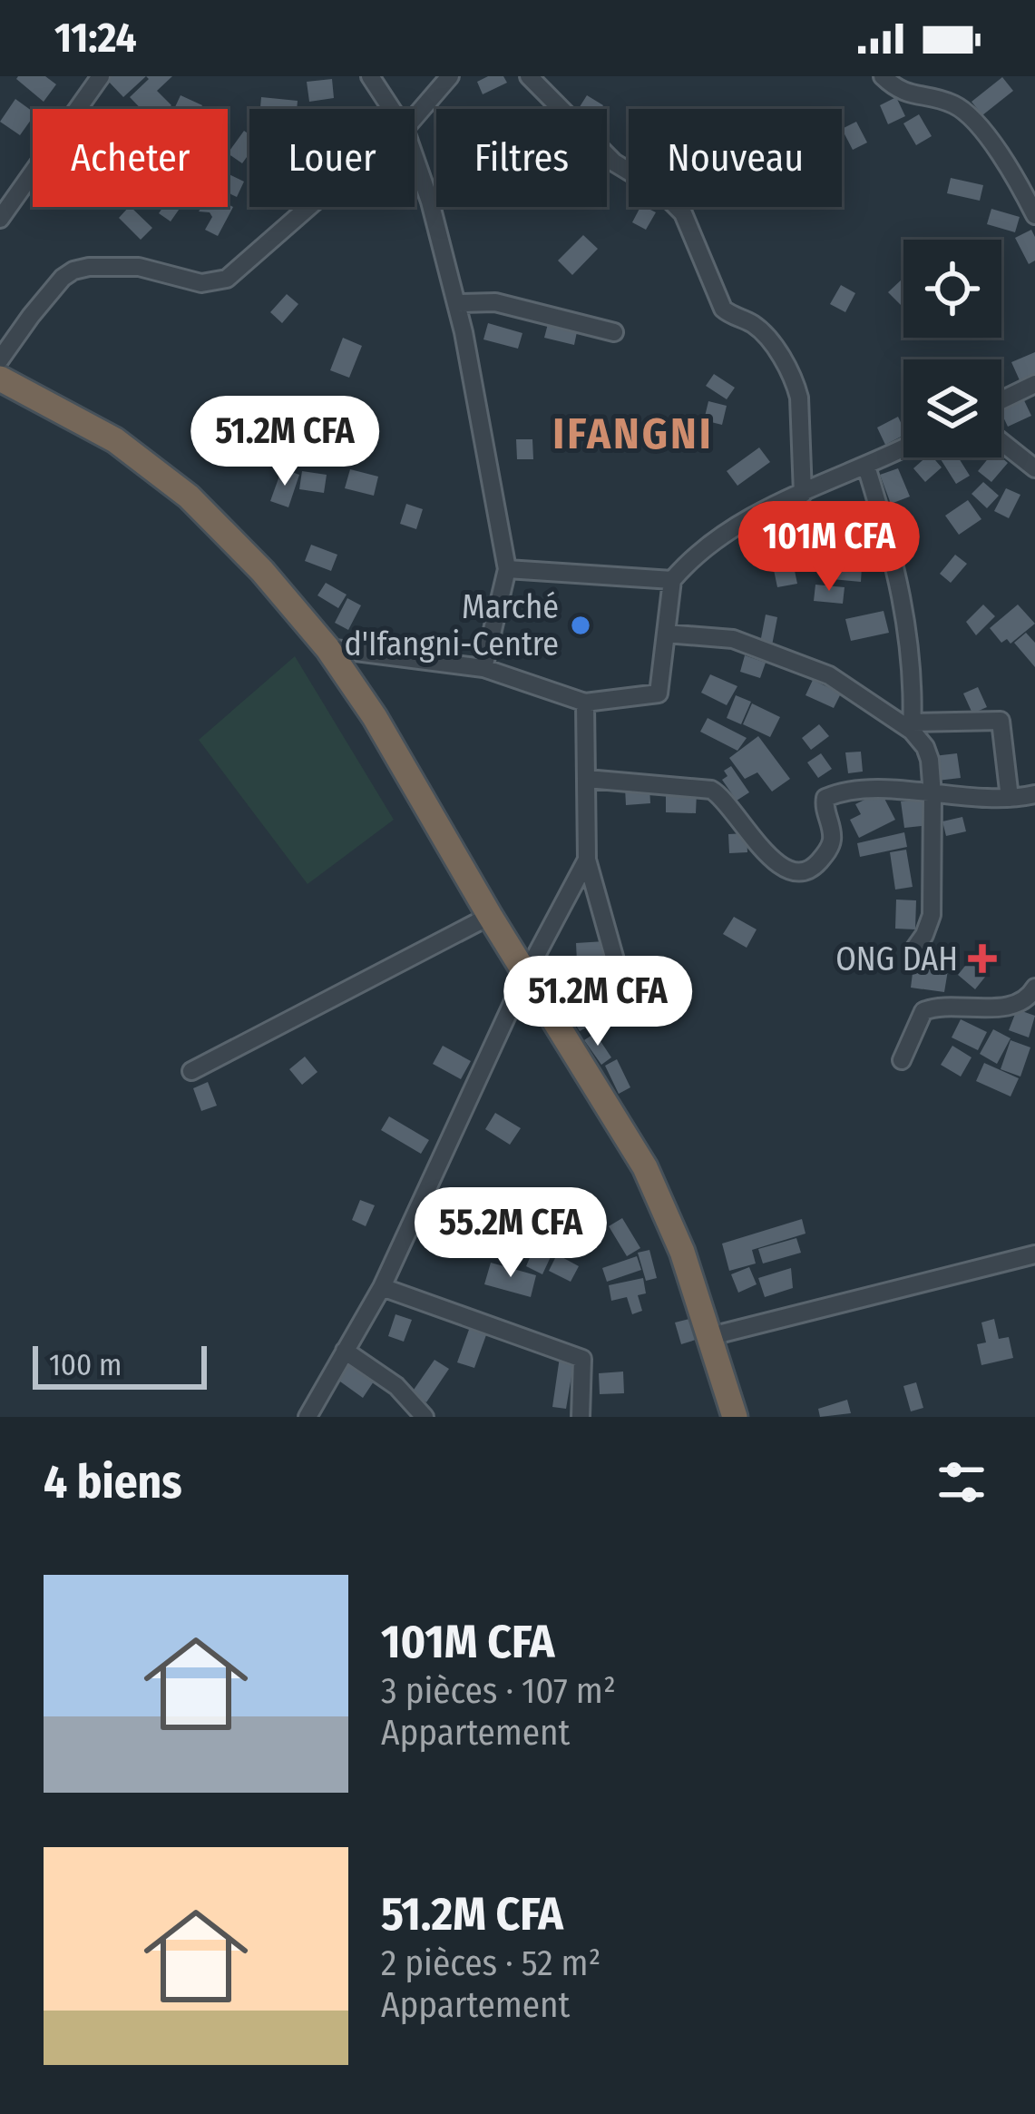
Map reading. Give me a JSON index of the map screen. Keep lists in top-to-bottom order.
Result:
{
  "districts": ["IFANGNI"],
  "places": {
    "other": ["Marché d'Ifangni-Centre"],
    "health": ["ONG DAH"]
  },
  "scale_bar": "100 m",
  "page": {
    "status": "11:24",
    "chip": [
      "Acheter",
      "Louer",
      "Filtres",
      "Nouveau"
    ],
    "price": [
      "51.2M CFA",
      "101M CFA",
      "51.2M CFA",
      "55.2M CFA"
    ],
    "scale": "100 m",
    "heading": "4 biens",
    "list": [
      {
        "name": "101M CFA",
        "note": "3 pièces · 107 m² · Appartement"
      },
      {
        "name": "51.2M CFA",
        "note": "2 pièces · 52 m² · Appartement"
      }
    ]
  }
}
